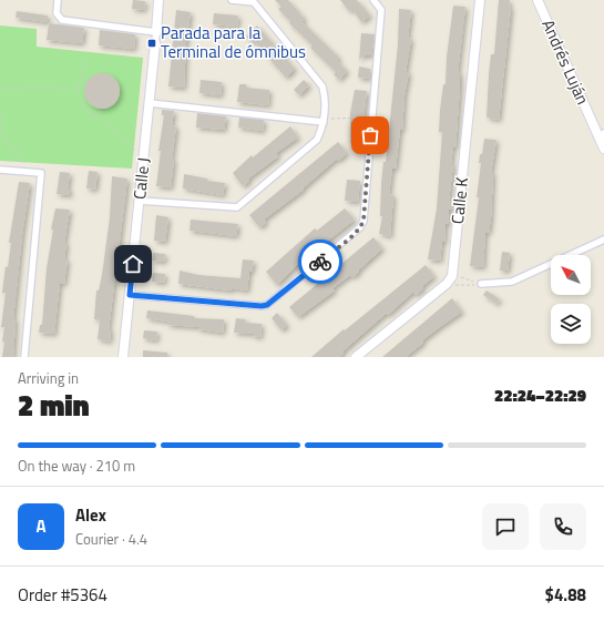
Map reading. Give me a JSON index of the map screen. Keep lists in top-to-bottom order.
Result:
{
  "streets": {
    "street": ["Andrés Luján", "Calle J", "Calle K"]
  },
  "places": {
    "transit": ["Parada para la Terminal de ómnibus"]
  },
  "north": "top left",
  "page": {
    "heading": ["2 min", "Arriving in", "22:24–22:29"],
    "panel": [
      "Alex",
      "Courier · 4.4",
      "Order #5364",
      "$4.88"
    ],
    "bar": "On the way · 210 m",
    "round": "A"
  }
}
